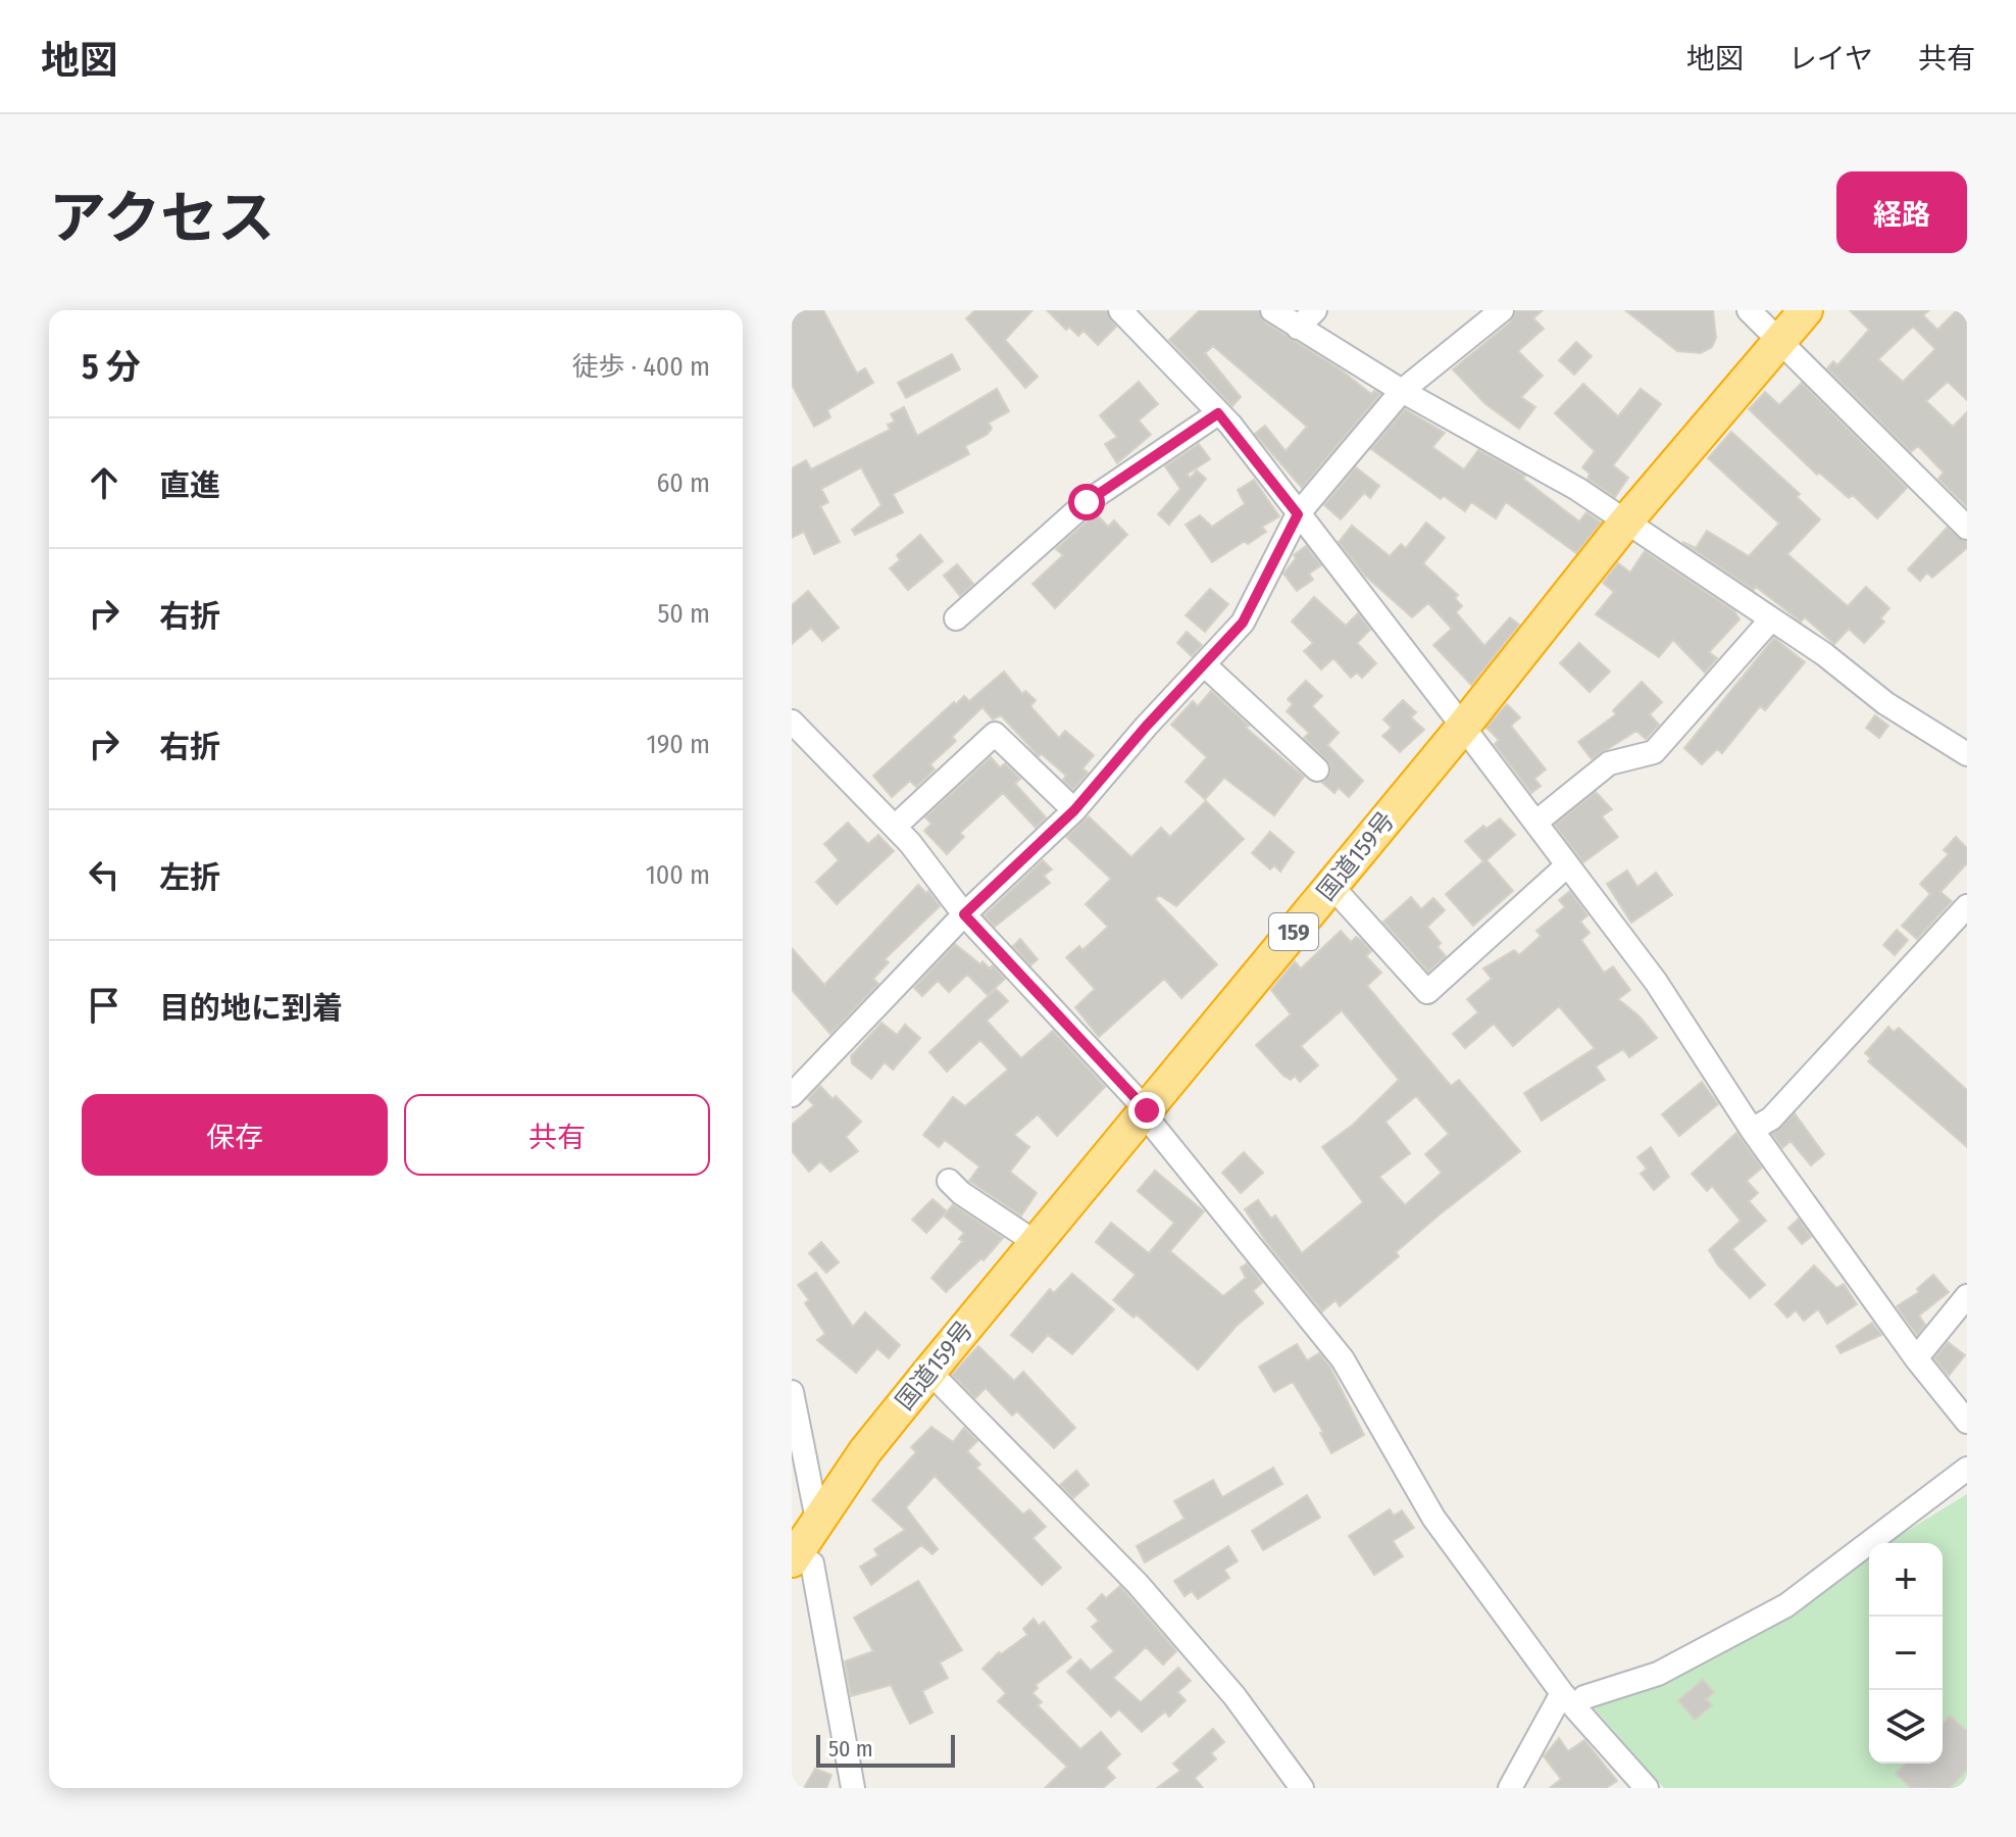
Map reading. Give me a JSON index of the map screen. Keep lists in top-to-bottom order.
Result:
{
  "streets": {
    "highway": ["国道159号", "159"]
  },
  "scale_bar": "50 m",
  "page": {
    "header": "地図",
    "nav": ["地図", "レイヤ", "共有"],
    "title": "アクセス",
    "buttons": [
      "経路",
      ["保存", "共有"]
    ],
    "heading": ["5 分", "徒歩 · 400 m"],
    "list": [
      ["直進", "60 m"],
      ["右折", "50 m"],
      ["右折", "190 m"],
      ["左折", "100 m"],
      "目的地に到着"
    ],
    "map_buttons": ["+", "−"],
    "scale": "50 m"
  }
}
